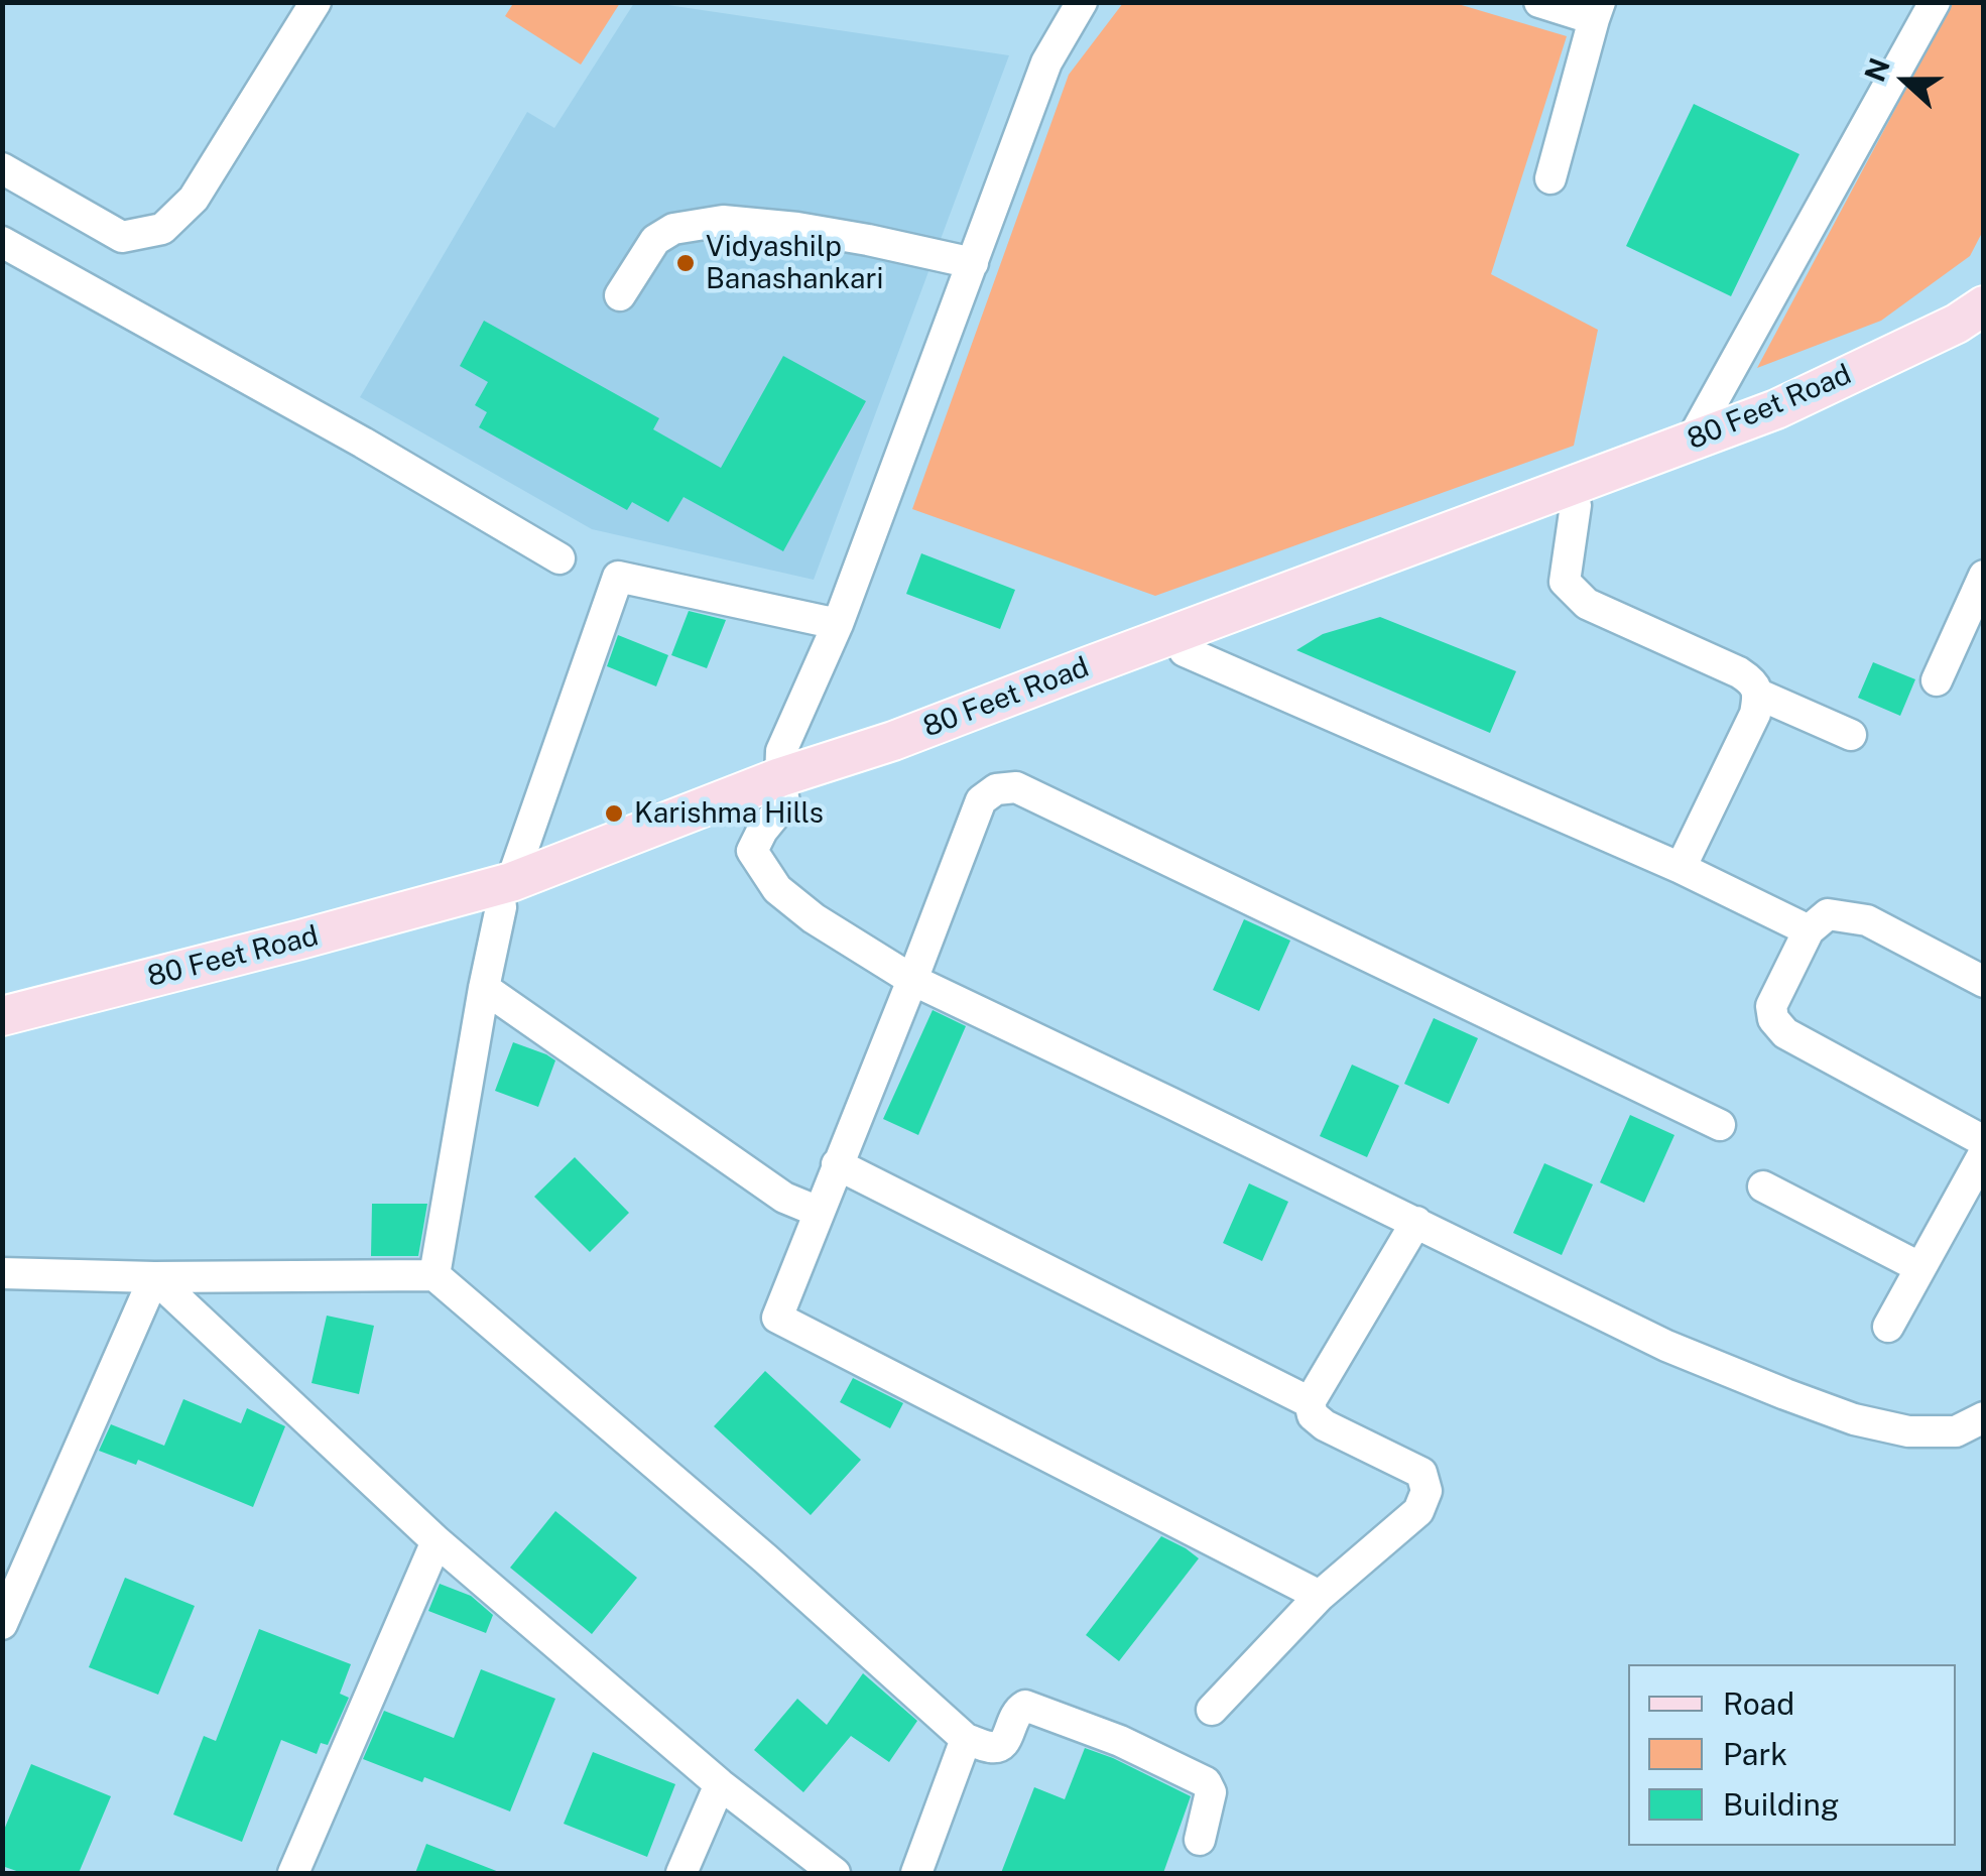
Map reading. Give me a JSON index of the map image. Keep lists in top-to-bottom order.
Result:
{
  "streets": {
    "main road": ["80 Feet Road"]
  },
  "places": ["Vidyashilp Banashankari", "Karishma Hills"],
  "legend": ["Road", "Park", "Building"],
  "north": "left"
}
